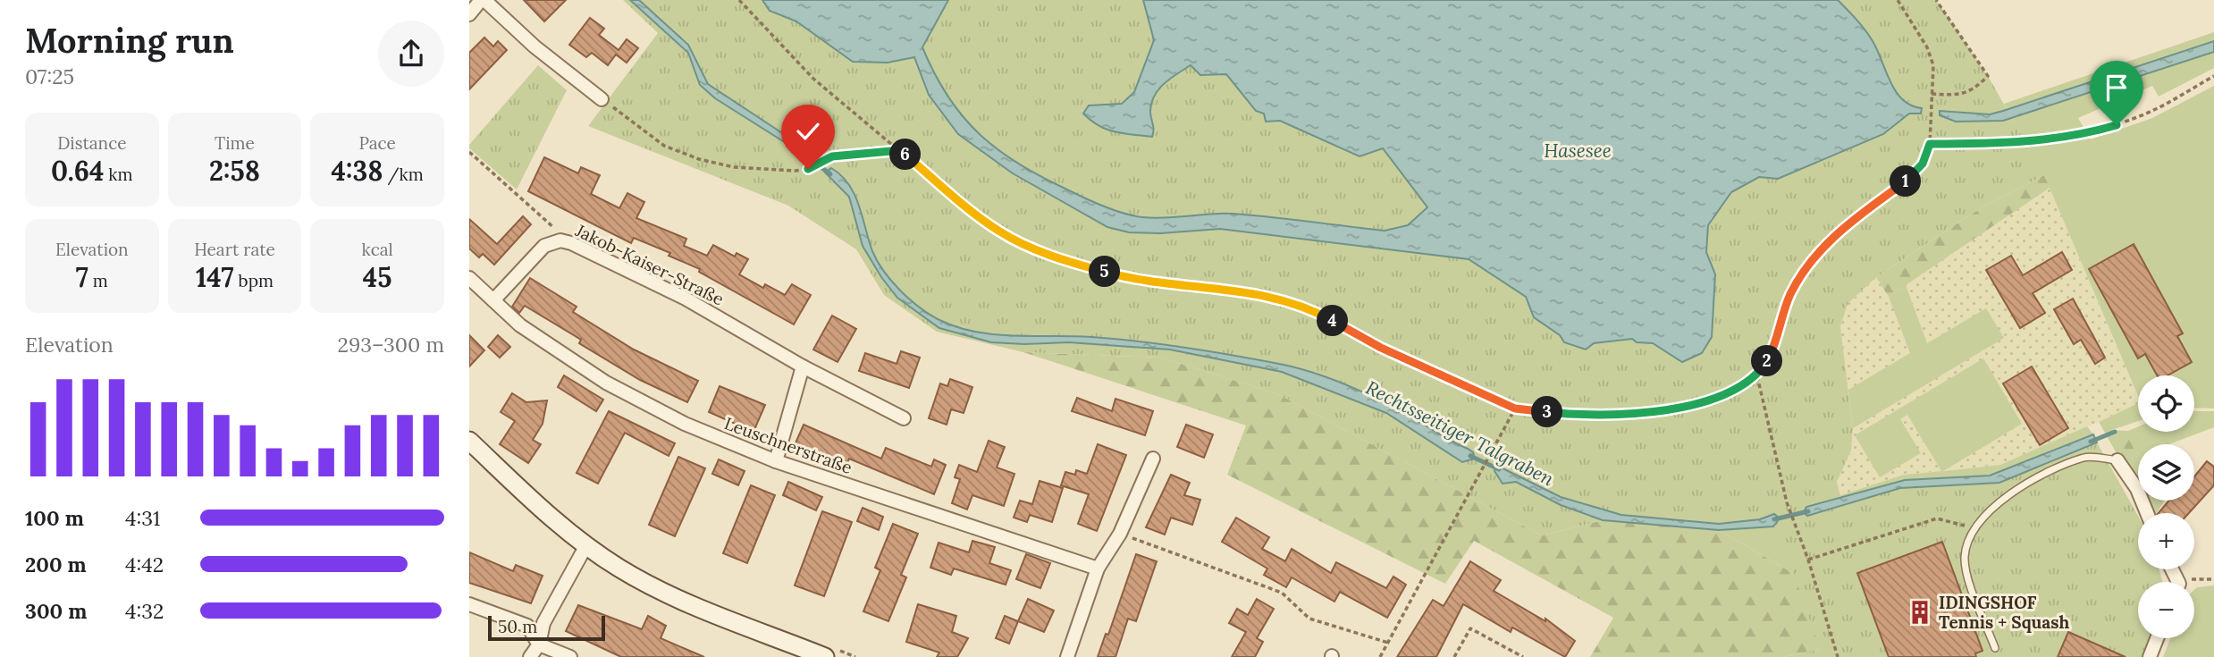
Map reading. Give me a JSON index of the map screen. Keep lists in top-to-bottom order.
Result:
{
  "streets": {
    "street": ["Jakob-Kaiser-Straße", "Leuschnerstraße"]
  },
  "crossings": [
    ["Jakob-Kaiser-Straße", "Leuschnerstraße"]
  ],
  "water": ["Hasesee", "Rechtsseitiger Talgraben"],
  "places": {
    "building": ["IDINGSHOF Tennis + Squash"]
  },
  "scale_bar": "50 m",
  "page": {
    "heading": ["Morning run", "07:25"],
    "stats": [
      ["Distance", "0.64 km"],
      ["Time", "2:58"],
      ["Pace", "4:38 /km"],
      ["Elevation", "7 m"],
      ["Heart rate", "147 bpm"],
      ["kcal", "45"]
    ],
    "pins": [
      "6",
      "1",
      "5",
      "4",
      "2",
      "3"
    ],
    "chart": ["Elevation", "293–300 m"],
    "map_buttons": ["+", "−"],
    "list": [
      {
        "name": "100 m",
        "note": "4:31"
      },
      {
        "name": "200 m",
        "note": "4:42"
      },
      {
        "name": "300 m",
        "note": "4:32"
      }
    ],
    "scale": "50 m"
  }
}
